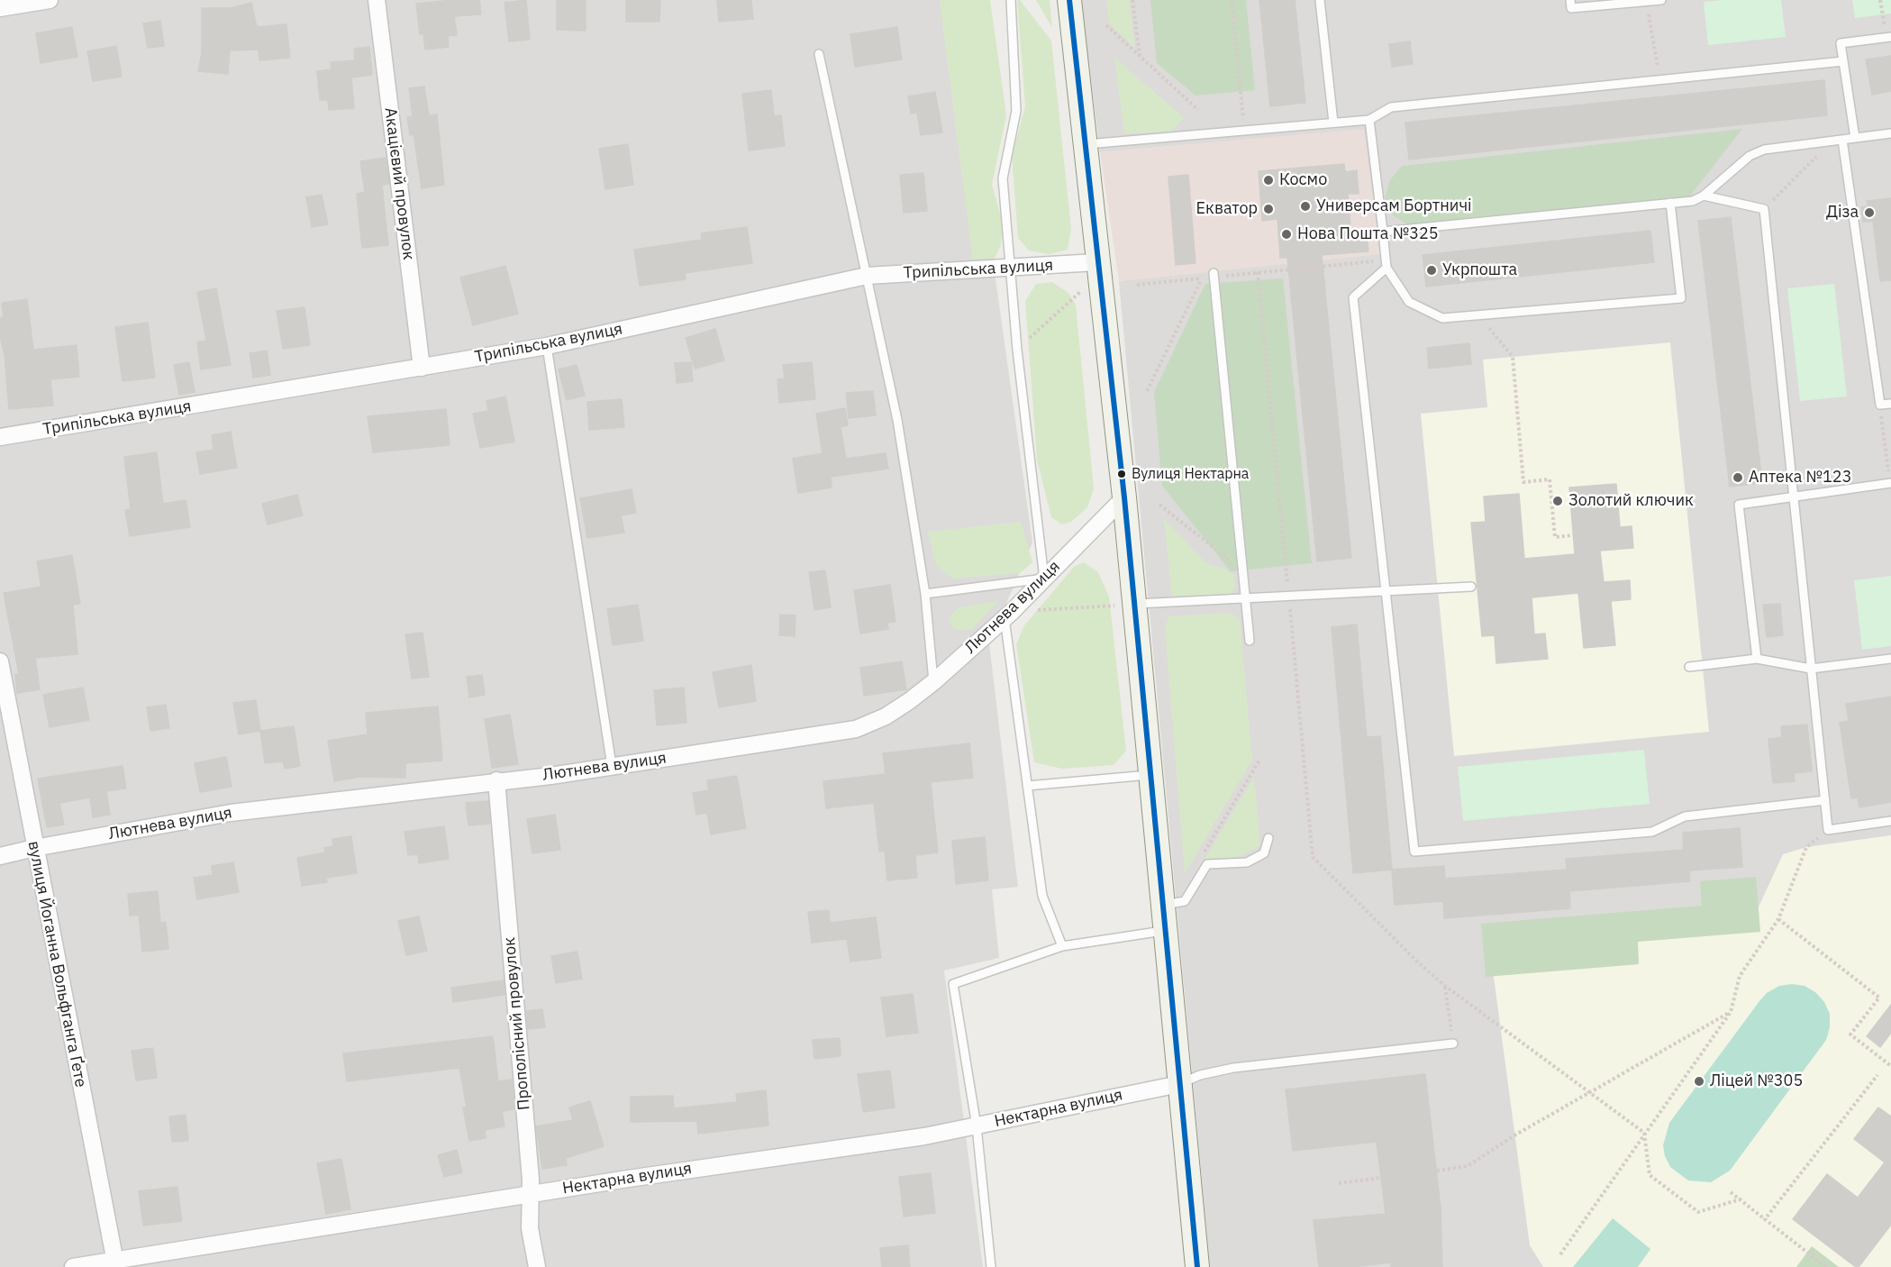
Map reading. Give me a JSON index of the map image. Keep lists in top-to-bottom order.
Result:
{
  "streets": {
    "street": [
      "Акацієвий провулок",
      "Трипільська вулиця",
      "Лютнева вулиця",
      "вулиця Йоганна Вольфганга Ґете",
      "Прополісний провулок",
      "Нектарна вулиця"
    ]
  },
  "crossings": [
    ["Акацієвий провулок", "Трипільська вулиця"],
    ["Лютнева вулиця", "вулиця Йоганна Вольфганга Ґете"],
    ["Лютнева вулиця", "Прополісний провулок"],
    ["вулиця Йоганна Вольфганга Ґете", "Нектарна вулиця"],
    ["Прополісний провулок", "Нектарна вулиця"]
  ],
  "places": [
    "Космо",
    "Универсам Бортничі",
    "Екватор",
    "Діза",
    "Нова Пошта №325",
    "Укрпошта",
    "Вулиця Нектарна",
    "Аптека №123",
    "Золотий ключик",
    "Ліцей №305"
  ]
}
